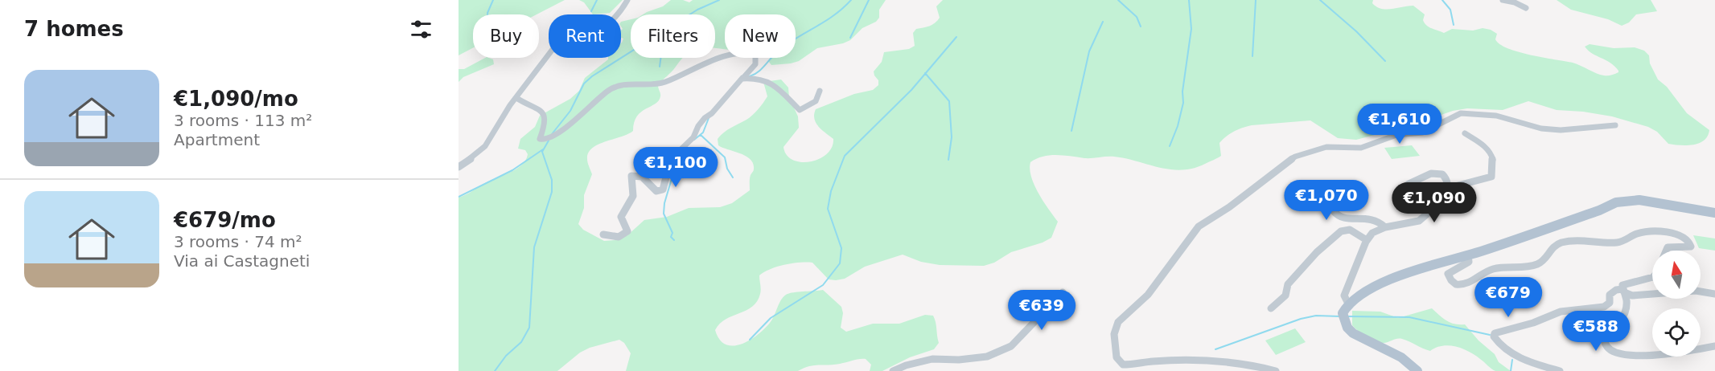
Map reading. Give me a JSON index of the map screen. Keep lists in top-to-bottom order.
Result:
{
  "north": "top",
  "page": {
    "heading": "7 homes",
    "chip": [
      "Buy",
      "Rent",
      "Filters",
      "New"
    ],
    "list": [
      {
        "name": "€1,090/mo",
        "note": "3 rooms · 113 m² · Apartment"
      },
      {
        "name": "€679/mo",
        "note": "3 rooms · 74 m² · Via ai Castagneti"
      }
    ],
    "price": [
      "€1,610",
      "€1,100",
      "€1,070",
      "€1,090",
      "€679",
      "€639",
      "€588"
    ]
  }
}
